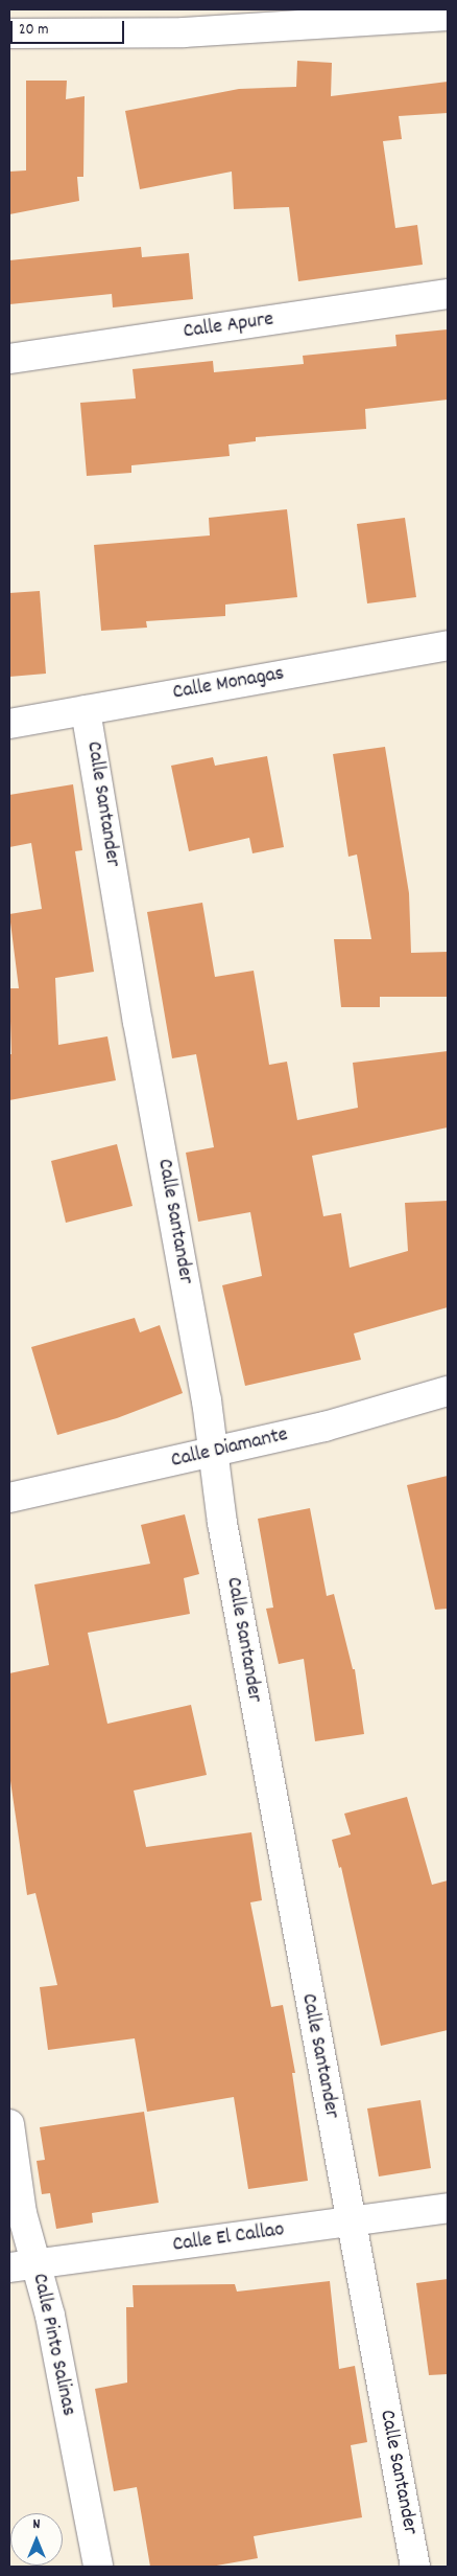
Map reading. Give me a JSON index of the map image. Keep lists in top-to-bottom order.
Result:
{
  "streets": {
    "street": [
      "Calle Apure",
      "Calle Monagas",
      "Calle Santander",
      "Calle Diamante",
      "Calle El Callao",
      "Calle Pinto Salinas"
    ]
  },
  "crossings": [
    ["Calle Monagas", "Calle Santander"],
    ["Calle Santander", "Calle Diamante"],
    ["Calle Santander", "Calle El Callao"],
    ["Calle El Callao", "Calle Pinto Salinas"]
  ],
  "scale_bar": "20 m",
  "north": "top"
}
